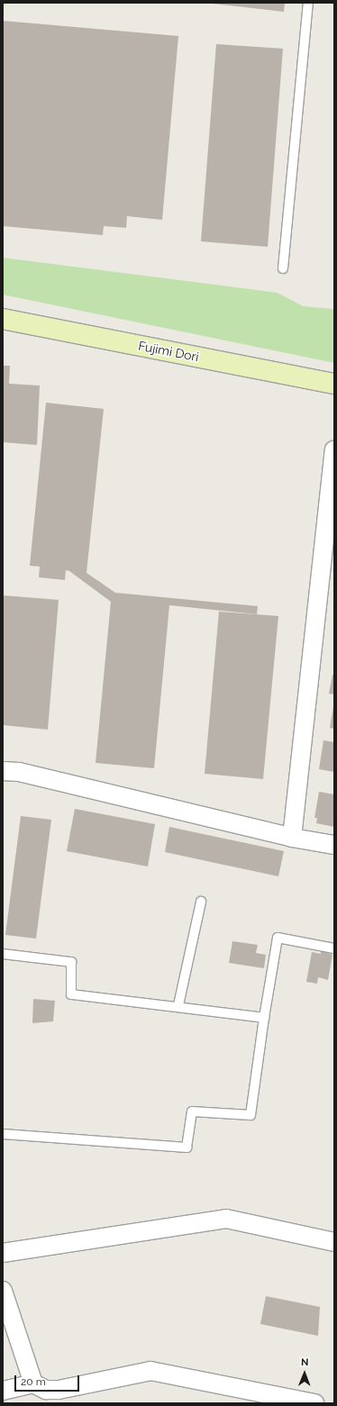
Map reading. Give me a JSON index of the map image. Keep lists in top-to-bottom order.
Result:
{
  "streets": {
    "street": ["Fujimi Dori"]
  },
  "scale_bar": "20 m",
  "north": "top"
}
